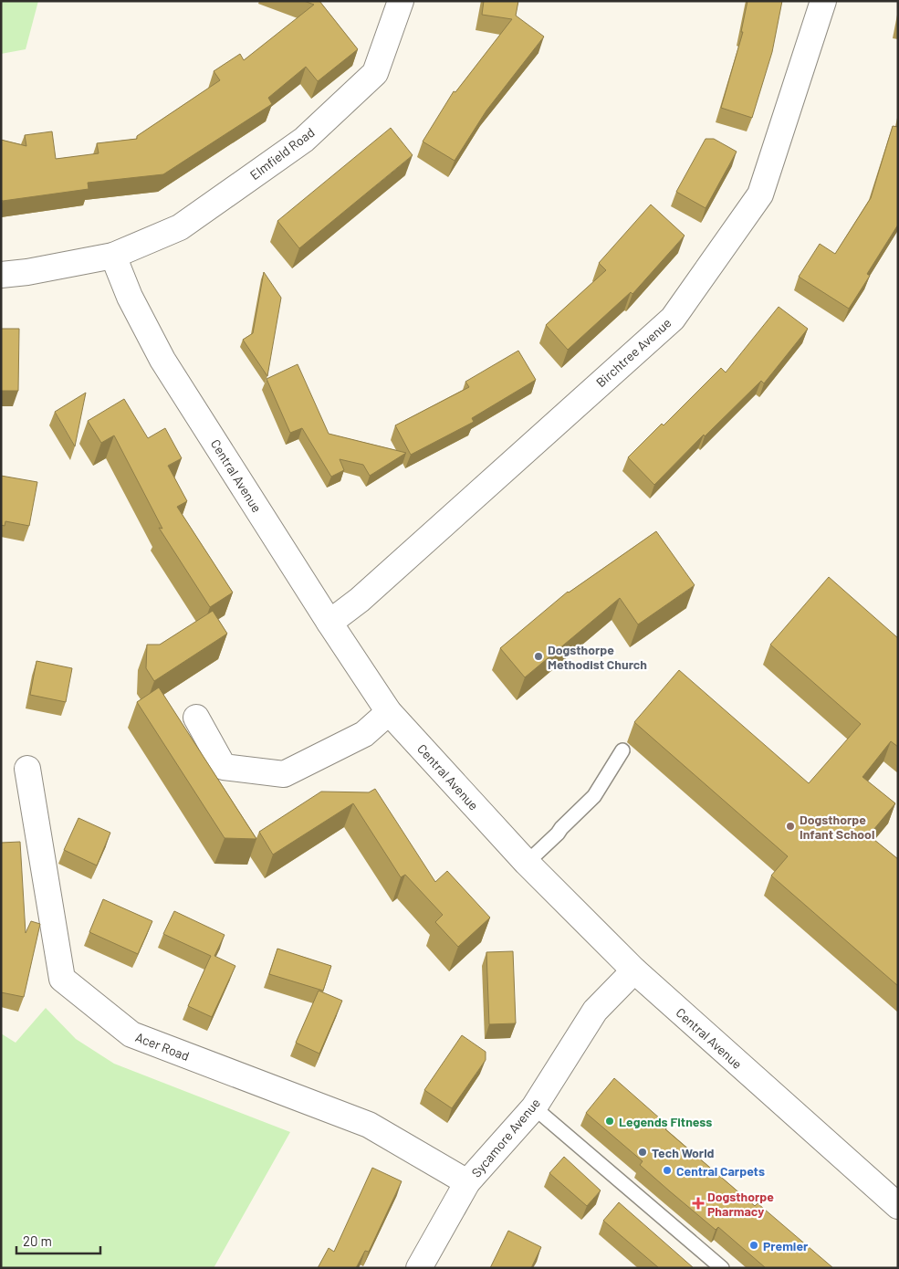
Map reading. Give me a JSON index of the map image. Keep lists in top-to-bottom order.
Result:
{
  "streets": {
    "street": [
      "Elmfield Road",
      "Birchtree Avenue",
      "Central Avenue",
      "Acer Road",
      "Sycamore Avenue"
    ]
  },
  "crossings": [
    ["Elmfield Road", "Central Avenue"],
    ["Birchtree Avenue", "Central Avenue"],
    ["Central Avenue", "Sycamore Avenue"],
    ["Acer Road", "Sycamore Avenue"]
  ],
  "places": {
    "other": [
      "Dogsthorpe Methodist Church",
      "Dogsthorpe Infant School",
      "Legends Fitness",
      "Tech World",
      "Central Carpets",
      "Premier"
    ],
    "health": ["Dogsthorpe Pharmacy"]
  },
  "scale_bar": "20 m"
}
